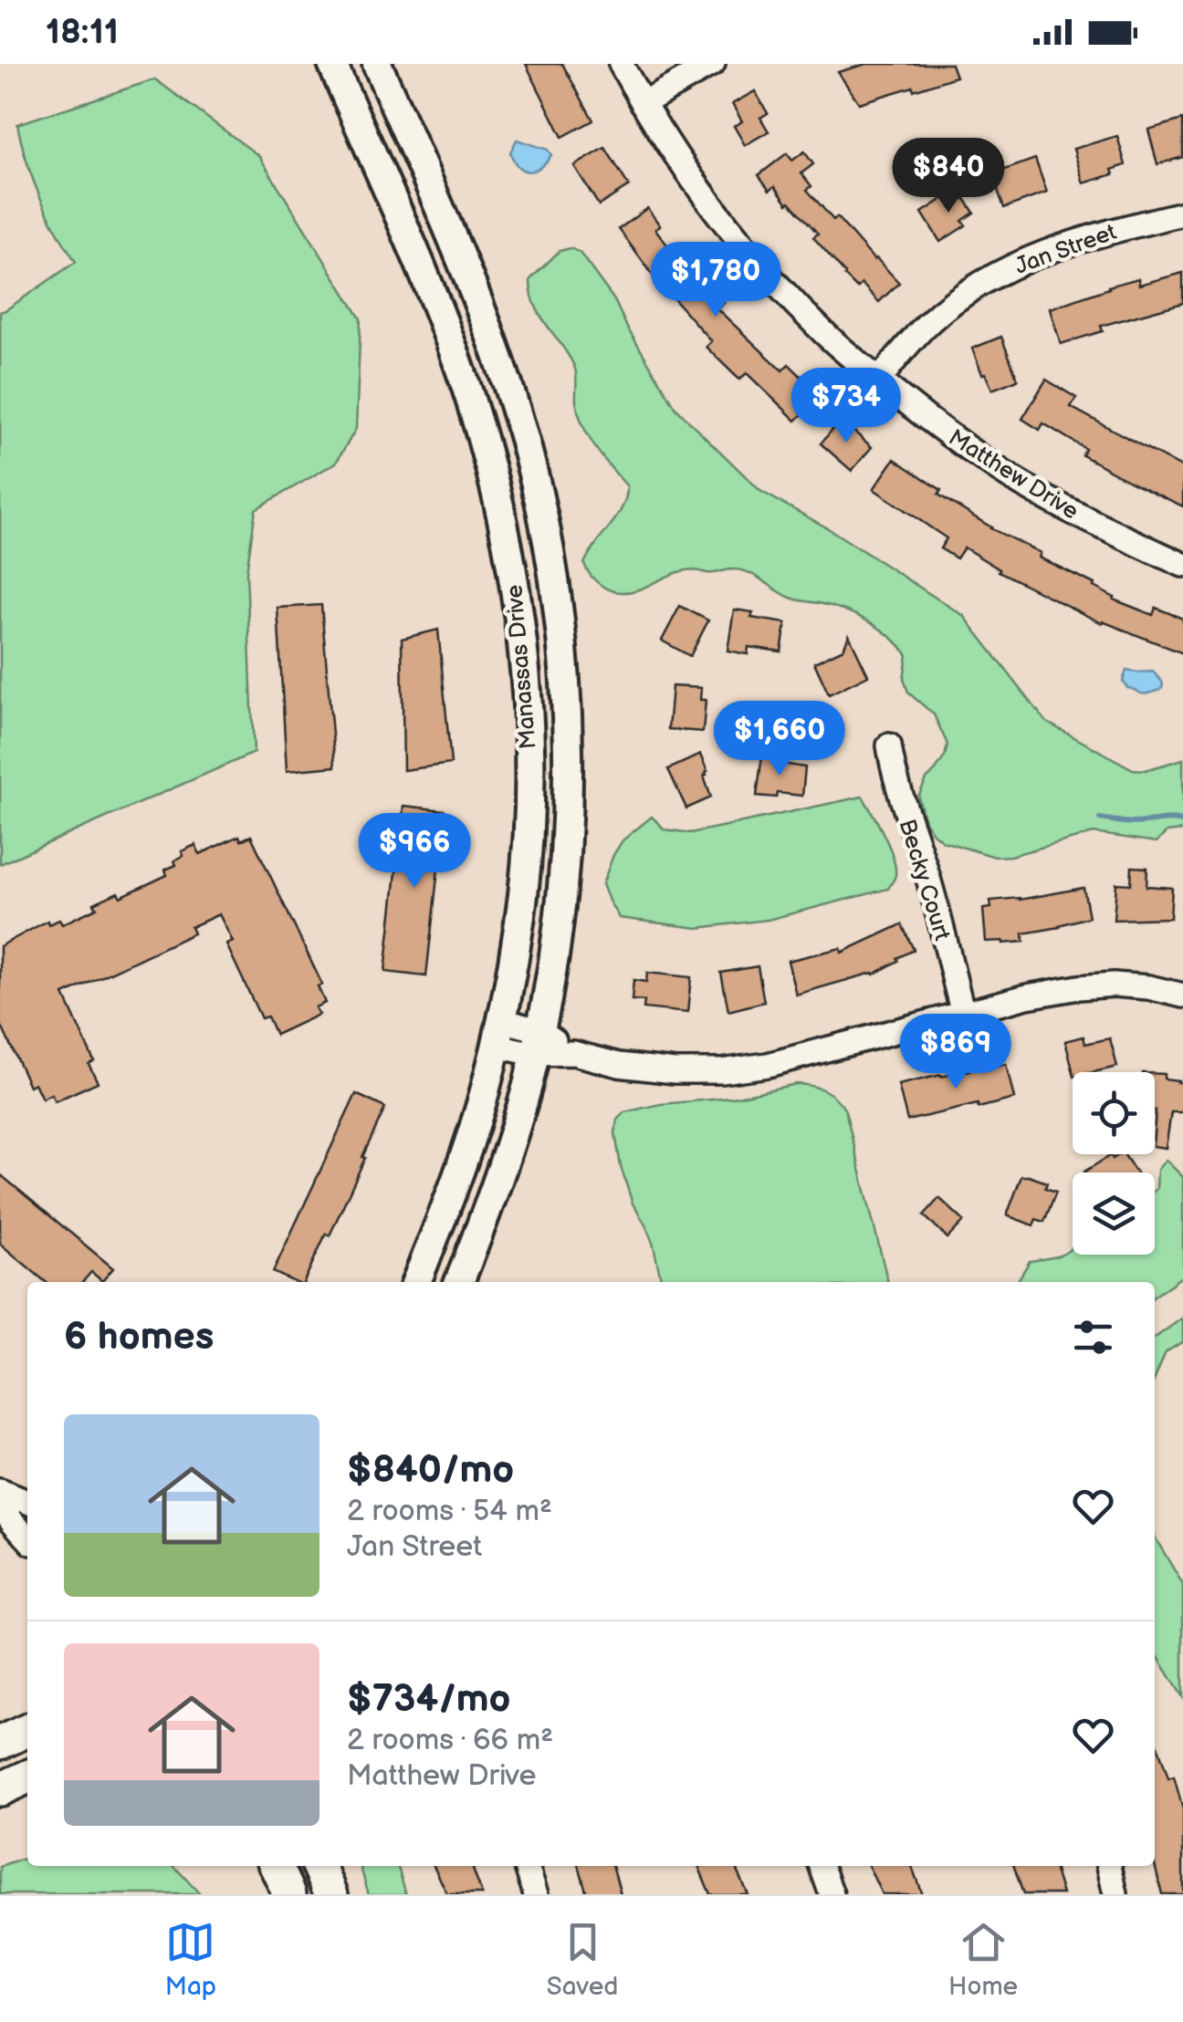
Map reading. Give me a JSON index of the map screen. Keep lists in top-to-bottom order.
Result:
{
  "streets": {
    "street": [
      "Jan Street",
      "Matthew Drive",
      "Manassas Drive",
      "Becky Court"
    ]
  },
  "crossings": [
    ["Jan Street", "Matthew Drive"]
  ],
  "page": {
    "status": "18:11",
    "price": [
      "$840",
      "$1,780",
      "$734",
      "$1,660",
      "$966",
      "$869"
    ],
    "heading": "6 homes",
    "list": [
      {
        "name": "$840/mo",
        "note": "2 rooms · 54 m² · Jan Street"
      },
      {
        "name": "$734/mo",
        "note": "2 rooms · 66 m² · Matthew Drive"
      }
    ],
    "tabs": ["Map", "Saved", "Home"]
  }
}
